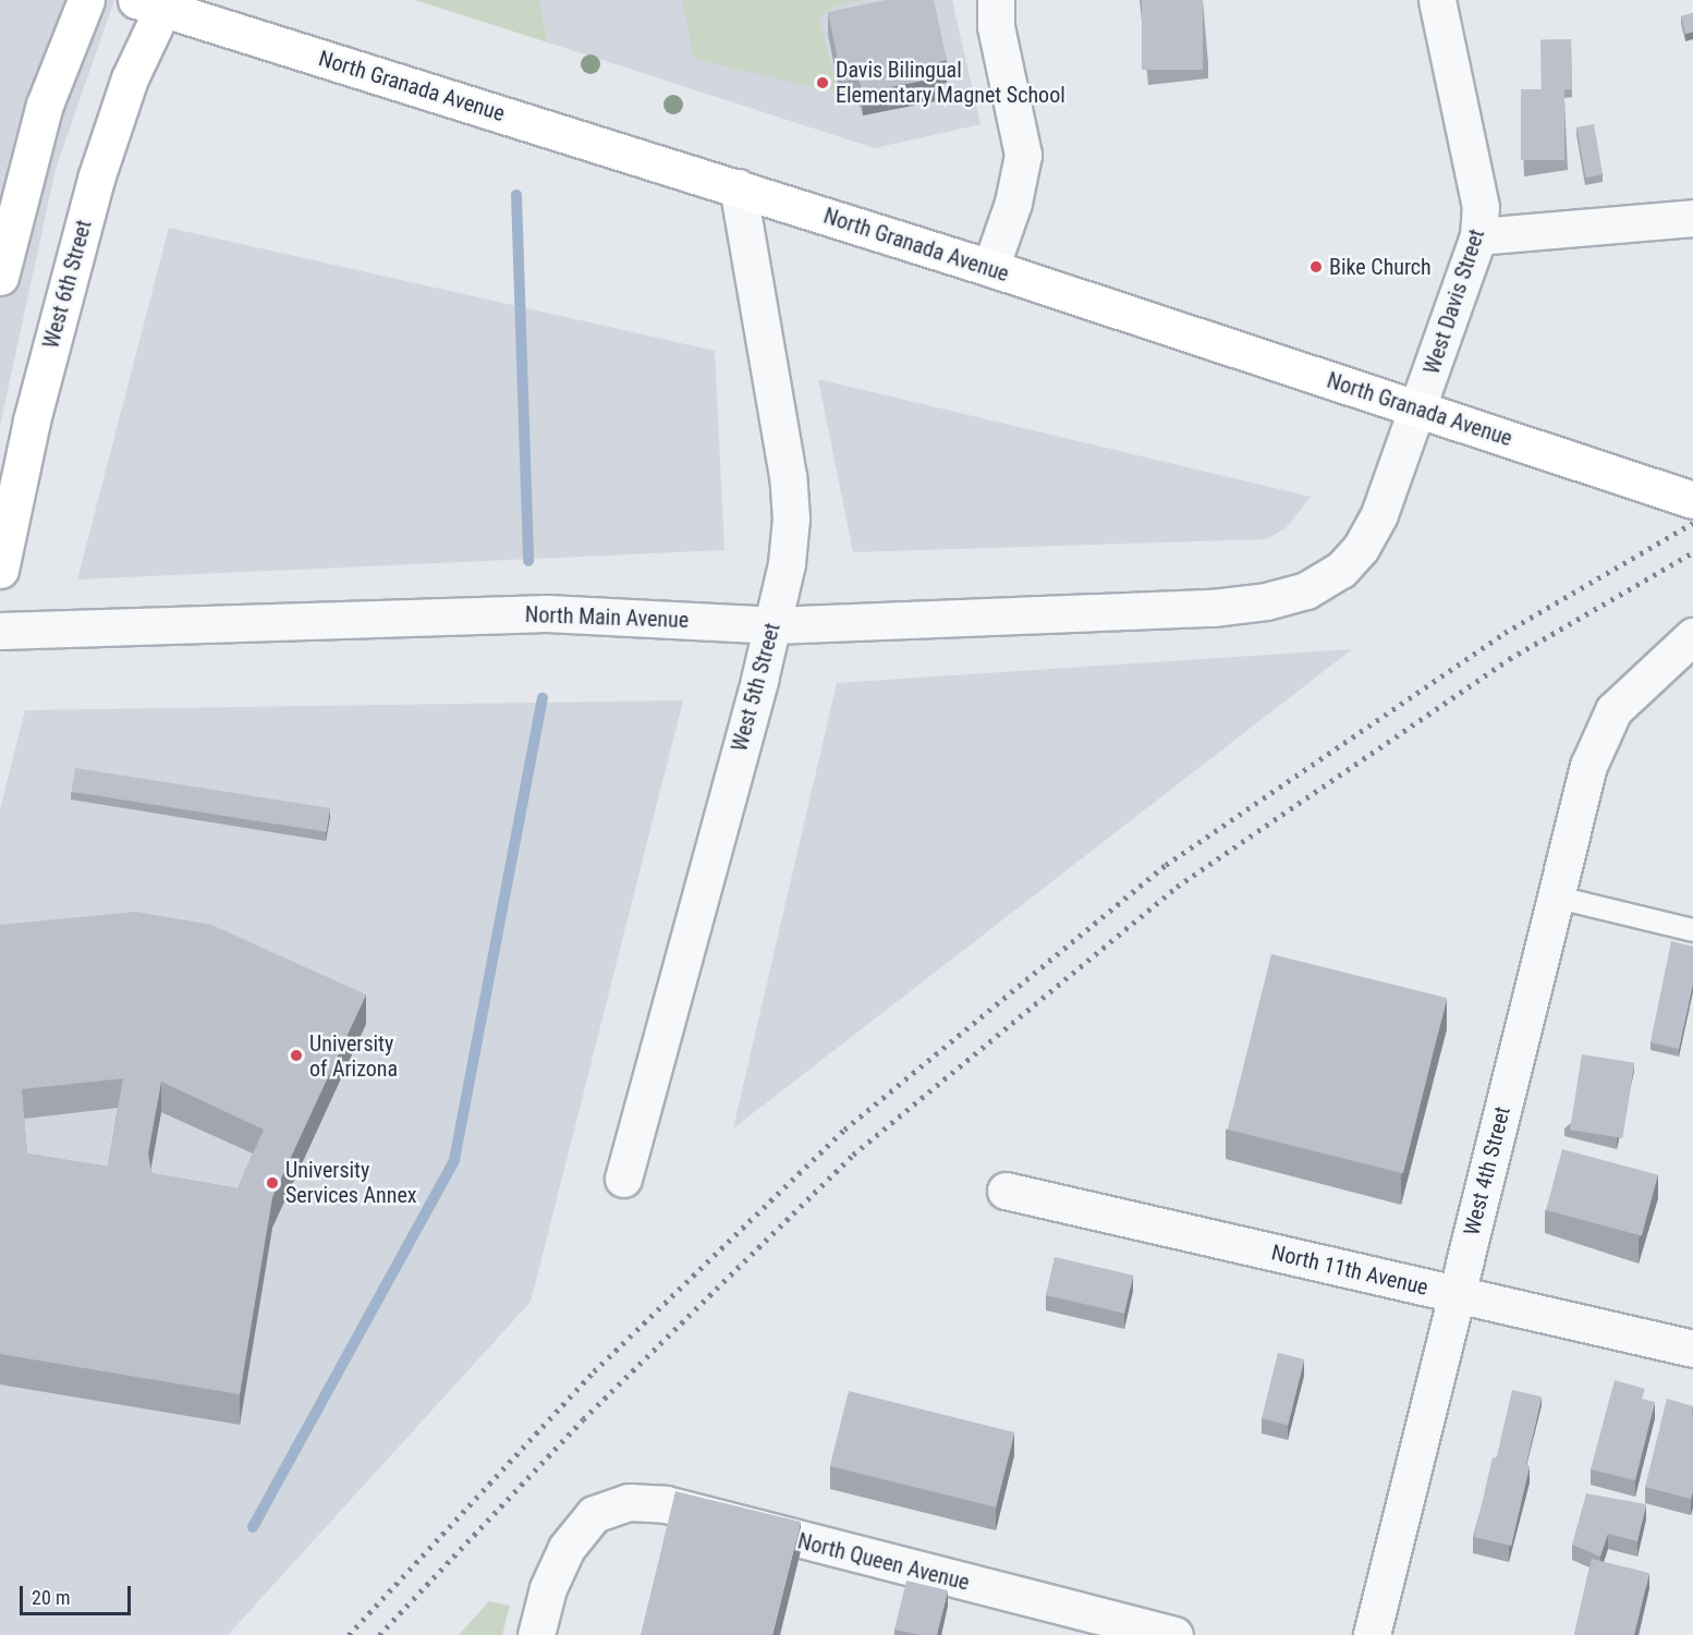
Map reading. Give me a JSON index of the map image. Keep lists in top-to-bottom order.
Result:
{
  "streets": {
    "main road": ["North Granada Avenue", "West 6th Street"],
    "street": [
      "West Davis Street",
      "North Main Avenue",
      "West 5th Street",
      "West 4th Street",
      "North 11th Avenue",
      "North Queen Avenue"
    ]
  },
  "crossings": [
    ["North Granada Avenue", "West 6th Street"],
    ["North Granada Avenue", "West Davis Street"],
    ["North Granada Avenue", "West 5th Street"],
    ["West Davis Street", "North Main Avenue"],
    ["North Main Avenue", "West 5th Street"],
    ["West 4th Street", "North 11th Avenue"]
  ],
  "places": [
    "Davis Bilingual Elementary Magnet School",
    "Bike Church",
    "University of Arizona",
    "University Services Annex"
  ],
  "scale_bar": "20 m"
}
